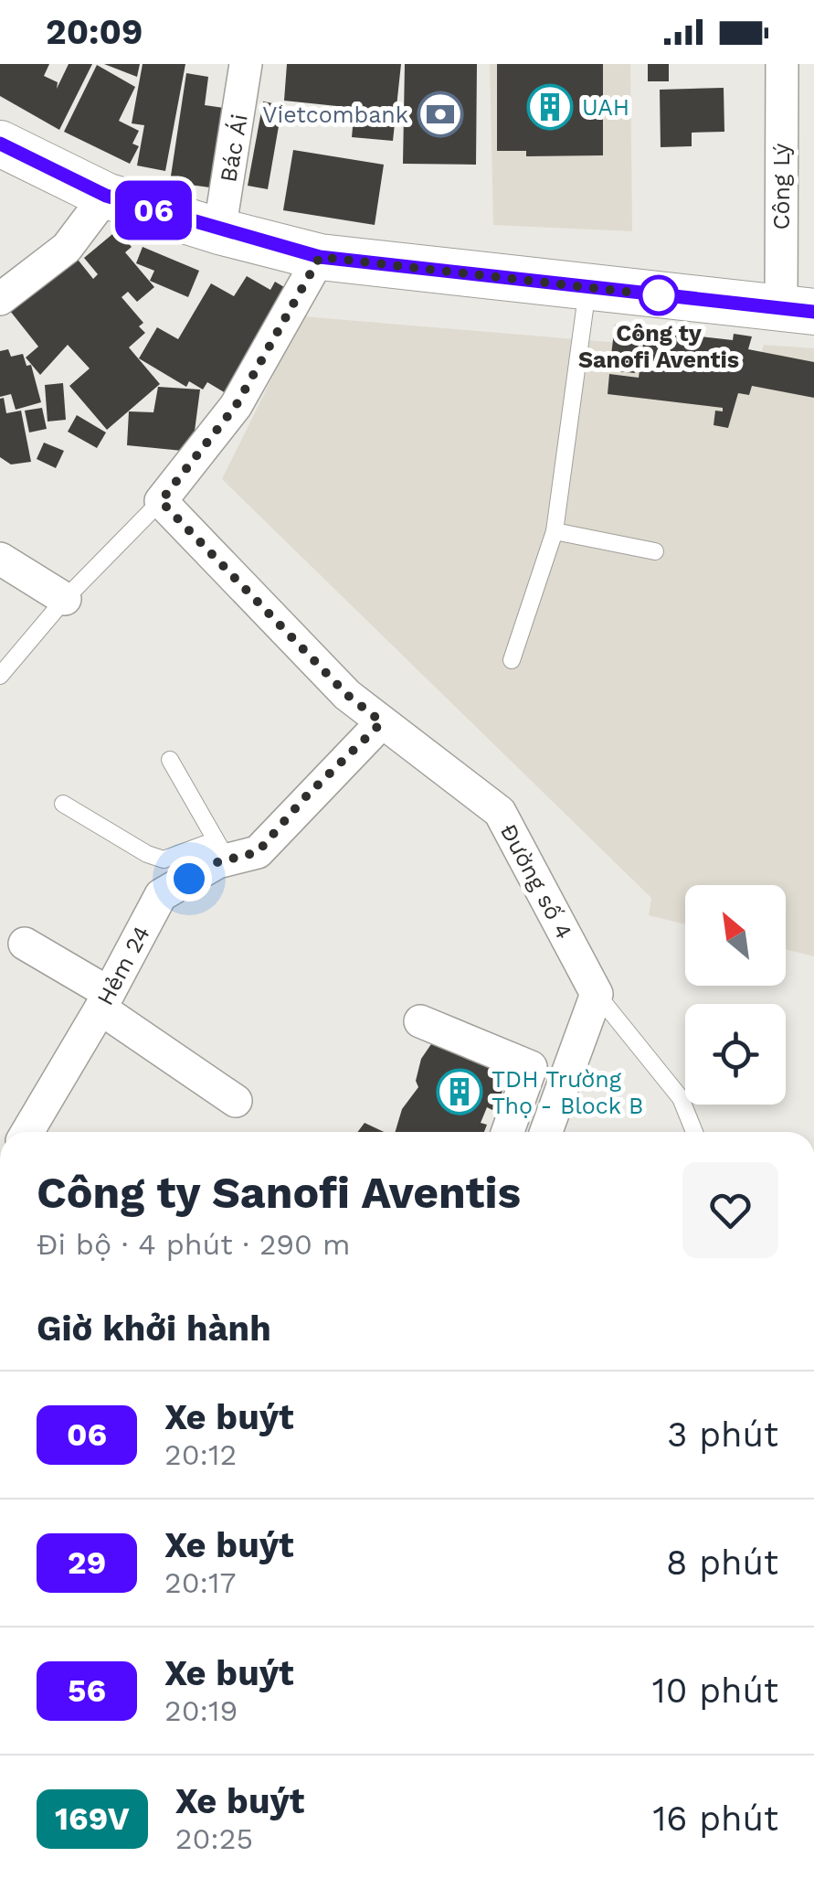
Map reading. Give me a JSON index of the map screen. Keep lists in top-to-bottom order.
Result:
{
  "streets": {
    "street": [
      "Bác Ái",
      "Công Lý",
      "Đường số 4",
      "Hẻm 24"
    ]
  },
  "crossings": [
    ["Đường số 4", "Hẻm 24"]
  ],
  "places": {
    "building": ["UAH", "TDH Trường Thọ - Block B"],
    "bank": ["Vietcombank"],
    "other": ["Công ty Sanofi Aventis"]
  },
  "lines": ["bus line 06"],
  "north": "top left",
  "page": {
    "status": "20:09",
    "on_map": "06",
    "heading": [
      ["Công ty Sanofi Aventis", "Đi bộ · 4 phút · 290 m"],
      "Giờ khởi hành"
    ],
    "list": [
      {
        "mark": "06",
        "name": "Xe buýt",
        "note": "20:12",
        "value": "3 phút"
      },
      {
        "mark": "29",
        "name": "Xe buýt",
        "note": "20:17",
        "value": "8 phút"
      },
      {
        "mark": "56",
        "name": "Xe buýt",
        "note": "20:19",
        "value": "10 phút"
      },
      {
        "mark": "169V",
        "name": "Xe buýt",
        "note": "20:25",
        "value": "16 phút"
      }
    ]
  }
}
